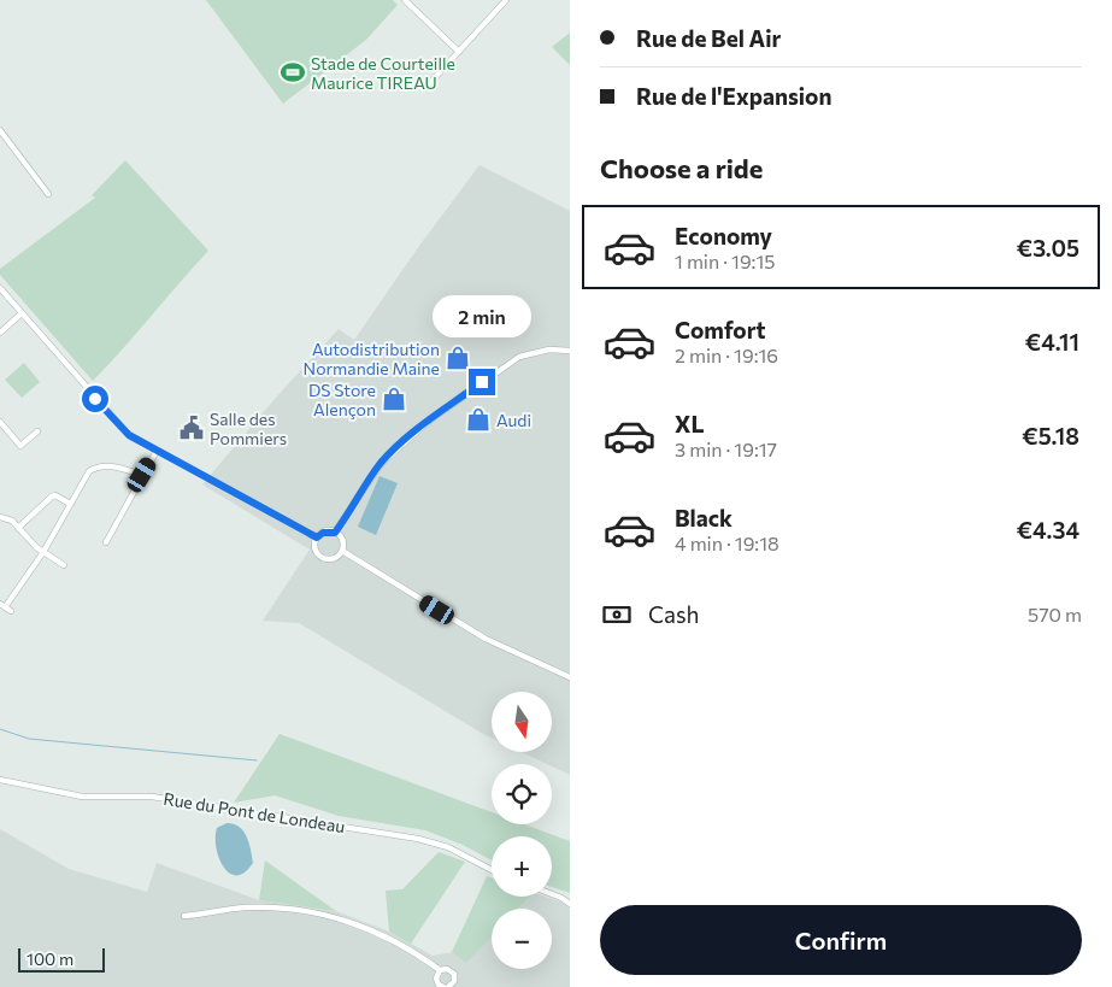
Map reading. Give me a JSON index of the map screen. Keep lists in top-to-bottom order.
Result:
{
  "streets": {
    "street": ["Rue du Pont de Londeau"]
  },
  "places": {
    "sports": ["Stade de Courteille Maurice TIREAU"],
    "shop": ["Autodistribution Normandie Maine", "DS Store Alençon", "Audi"],
    "public building": ["Salle des Pommiers"]
  },
  "scale_bar": "100 m",
  "north": "bottom",
  "page": {
    "banner": ["Rue de Bel Air", "Rue de l'Expansion"],
    "heading": "Choose a ride",
    "list": [
      {
        "name": "Economy",
        "note": "1 min · 19:15",
        "value": "€3.05"
      },
      {
        "name": "Comfort",
        "note": "2 min · 19:16",
        "value": "€4.11"
      },
      {
        "name": "XL",
        "note": "3 min · 19:17",
        "value": "€5.18"
      },
      {
        "name": "Black",
        "note": "4 min · 19:18",
        "value": "€4.34"
      }
    ],
    "bubble": "2 min",
    "pay": ["Cash", "570 m"],
    "map_buttons": ["+", "−"],
    "buttons": "Confirm",
    "scale": "100 m"
  }
}
